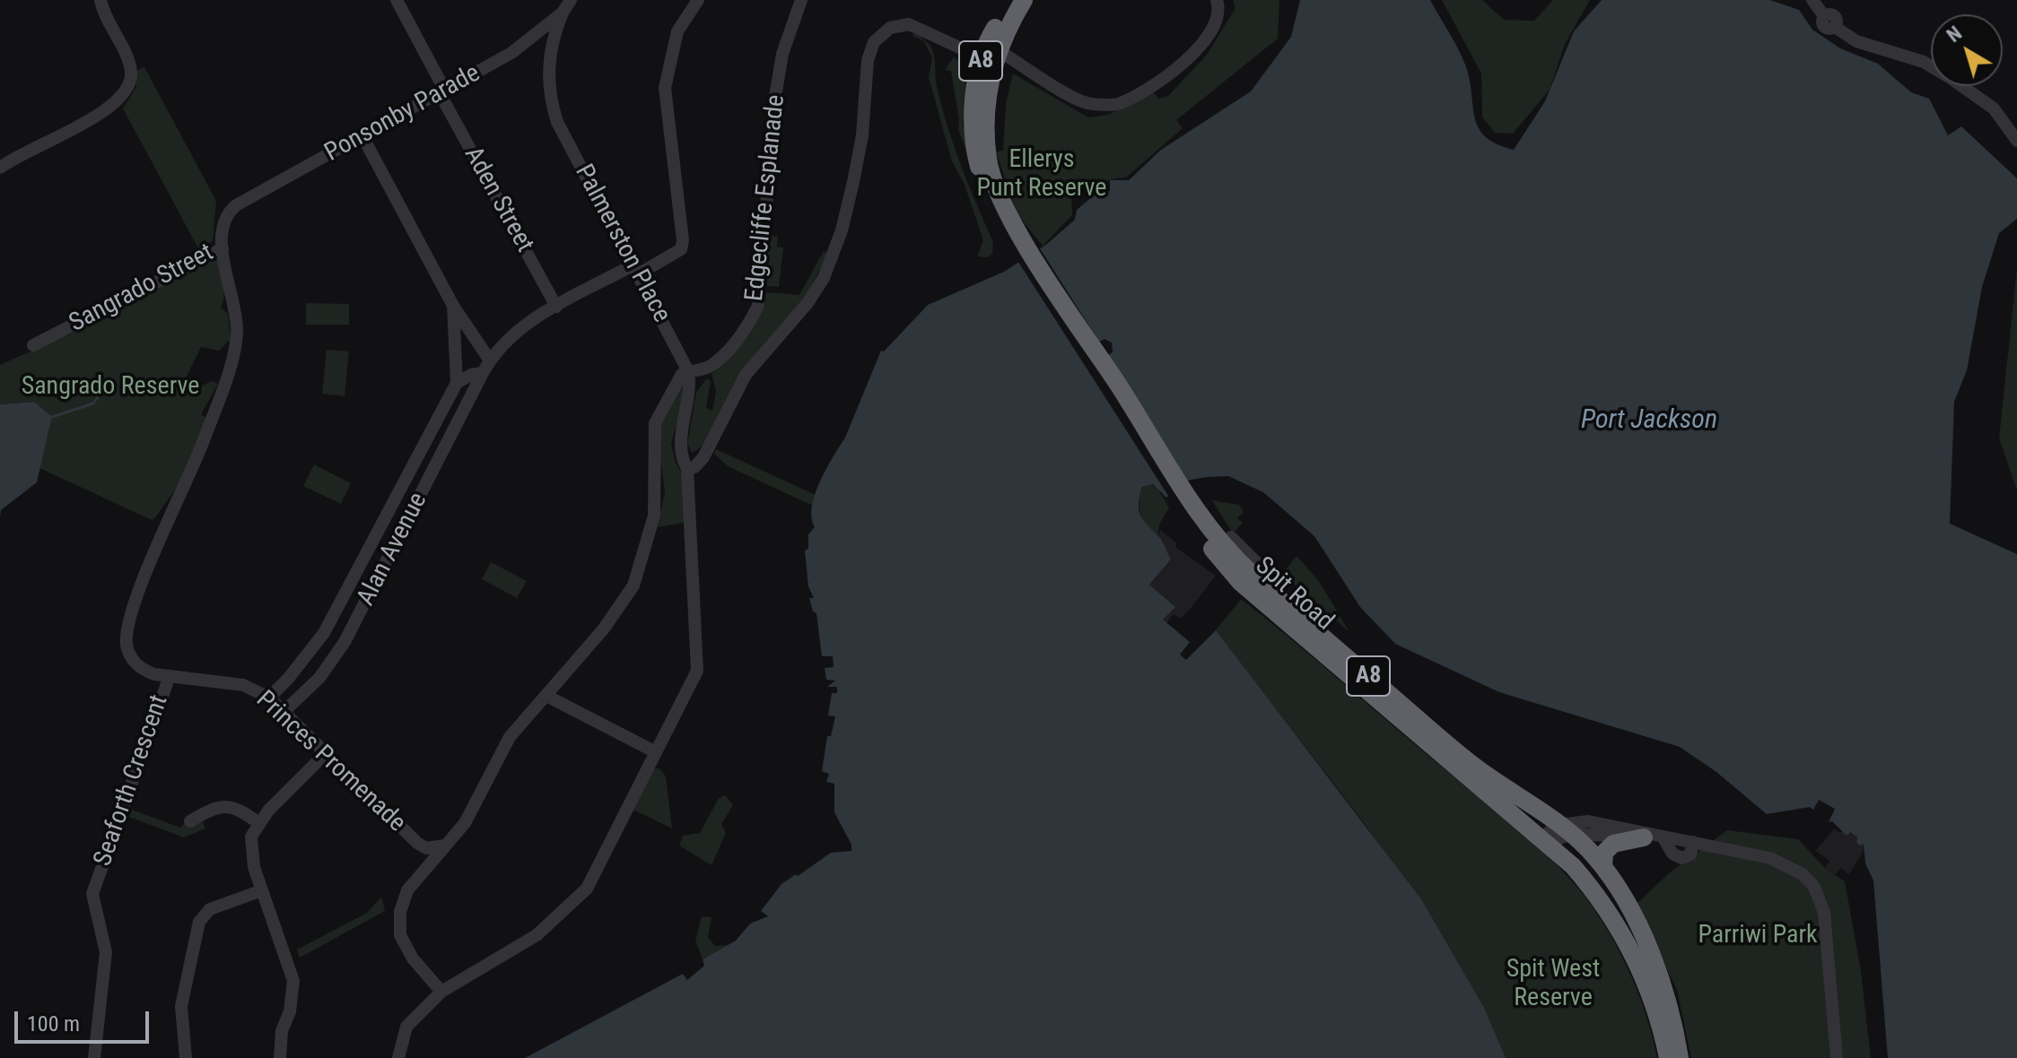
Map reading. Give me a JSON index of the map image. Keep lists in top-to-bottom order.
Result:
{
  "streets": {
    "highway": ["A8", "Spit Road"],
    "street": [
      "Ponsonby Parade",
      "Edgecliffe Esplanade",
      "Aden Street",
      "Palmerston Place",
      "Sangrado Street",
      "Alan Avenue",
      "Princes Promenade",
      "Seaforth Crescent"
    ]
  },
  "crossings": [
    ["A8", "Spit Road"],
    ["Ponsonby Parade", "Aden Street"],
    ["Ponsonby Parade", "Palmerston Place"],
    ["Ponsonby Parade", "Sangrado Street"],
    ["Edgecliffe Esplanade", "Palmerston Place"],
    ["Edgecliffe Esplanade", "Princes Promenade"],
    ["Aden Street", "Alan Avenue"],
    ["Palmerston Place", "Alan Avenue"],
    ["Sangrado Street", "Seaforth Crescent"],
    ["Alan Avenue", "Princes Promenade"],
    ["Princes Promenade", "Seaforth Crescent"]
  ],
  "water": ["Port Jackson"],
  "parks": [
    "Ellerys Punt Reserve",
    "Sangrado Reserve",
    "Parriwi Park",
    "Spit West Reserve"
  ],
  "scale_bar": "100 m",
  "north": "top left"
}
